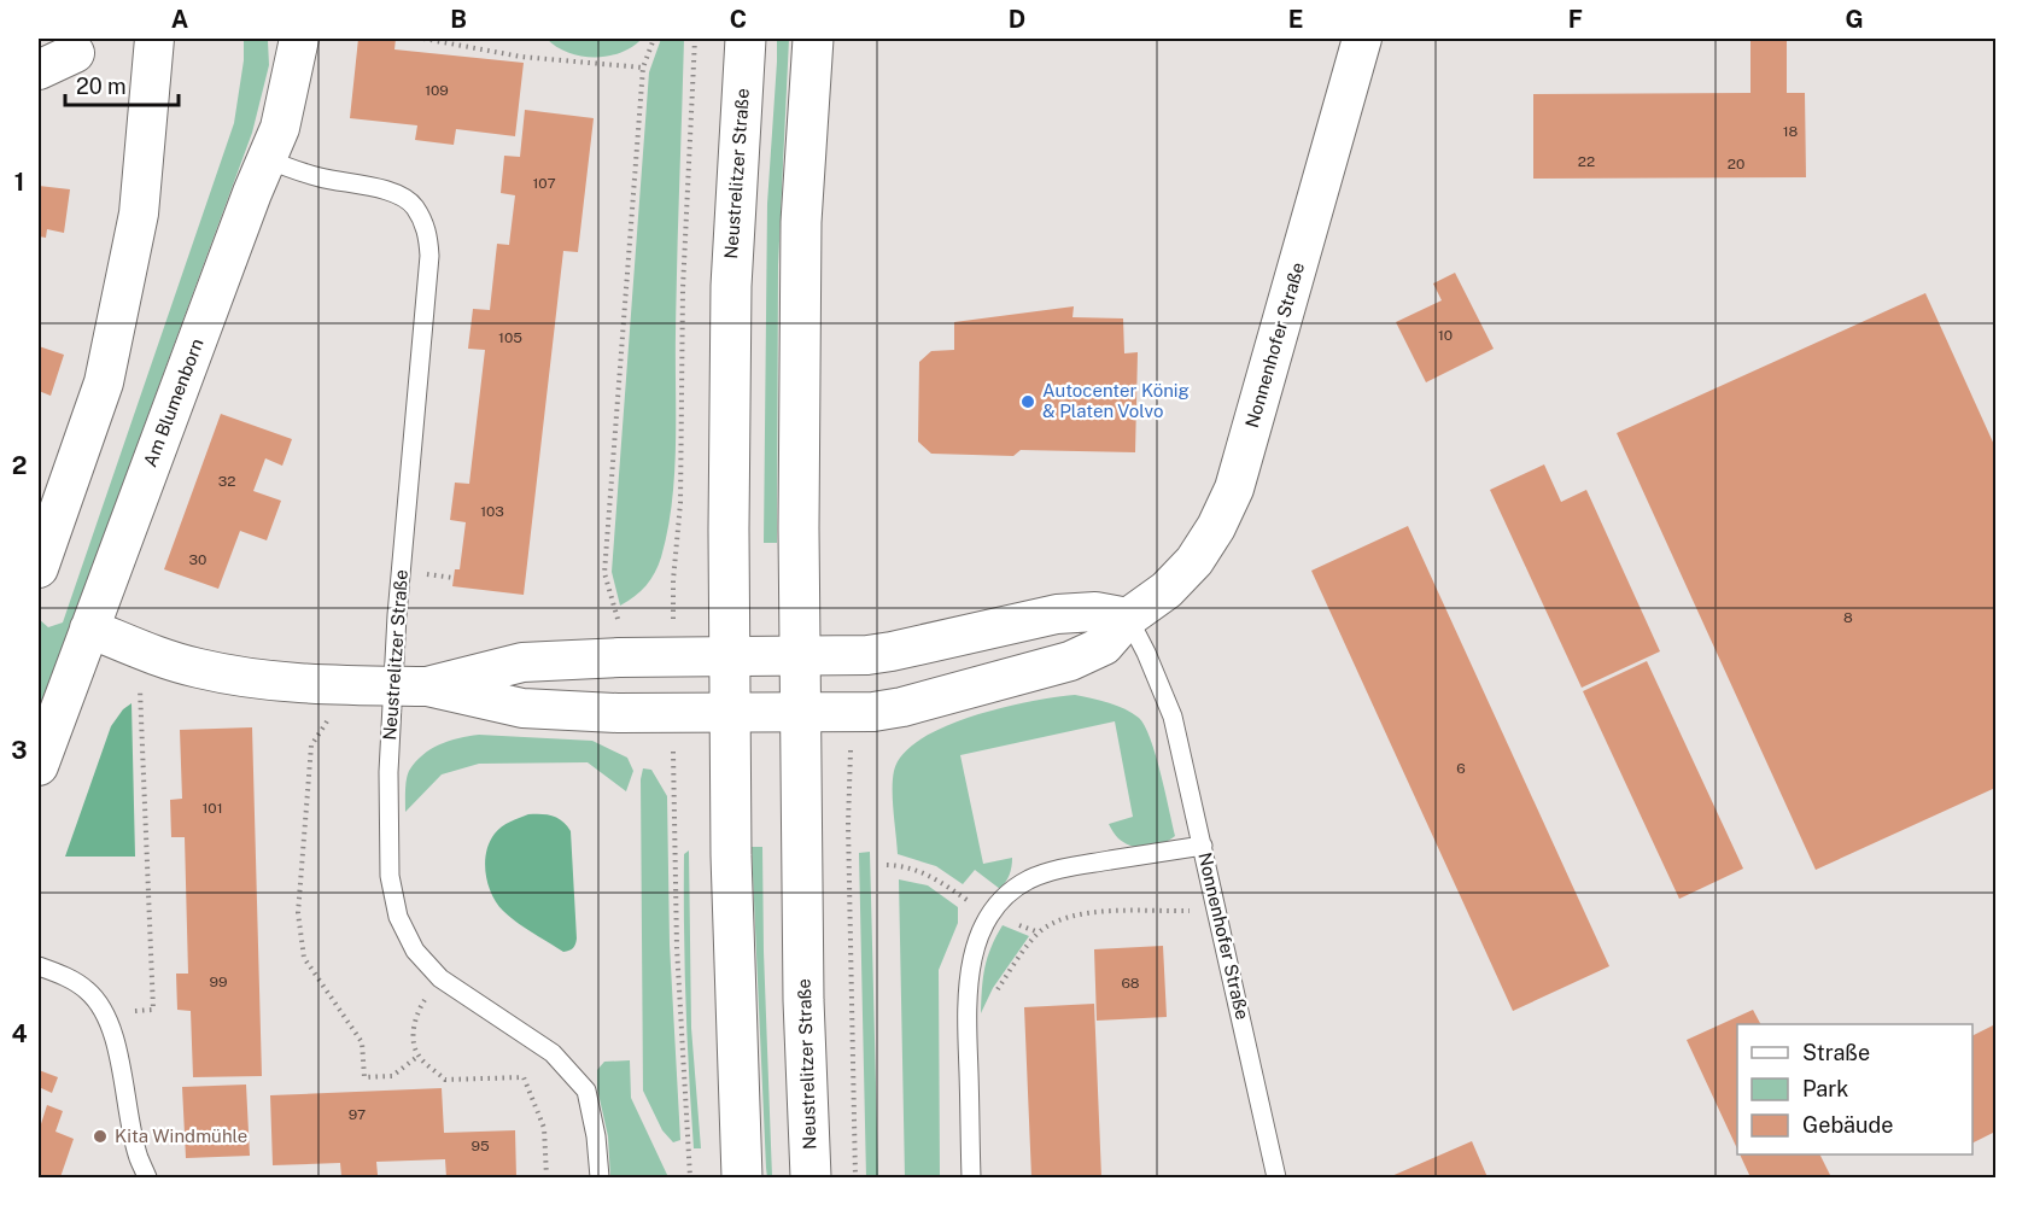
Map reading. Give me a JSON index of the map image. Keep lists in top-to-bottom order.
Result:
{
  "streets": {
    "main road": ["Neustrelitzer Straße"],
    "street": ["Nonnenhofer Straße", "Am Blumenborn"]
  },
  "crossings": [
    ["Neustrelitzer Straße", "Nonnenhofer Straße"],
    ["Neustrelitzer Straße", "Am Blumenborn"]
  ],
  "places": ["Autocenter König & Platen Volvo", "Kita Windmühle"],
  "house_numbers": [
    "109",
    "18",
    "22",
    "20",
    "107",
    "10",
    "105",
    "32",
    "103",
    "30",
    "8",
    "6",
    "101",
    "99",
    "68",
    "97",
    "95"
  ],
  "legend": ["Straße", "Park", "Gebäude"],
  "scale_bar": "20 m",
  "grid": {
    "columns": [
      "A",
      "B",
      "C",
      "D",
      "E",
      "F",
      "G"
    ],
    "rows": [
      "1",
      "2",
      "3",
      "4"
    ]
  }
}
